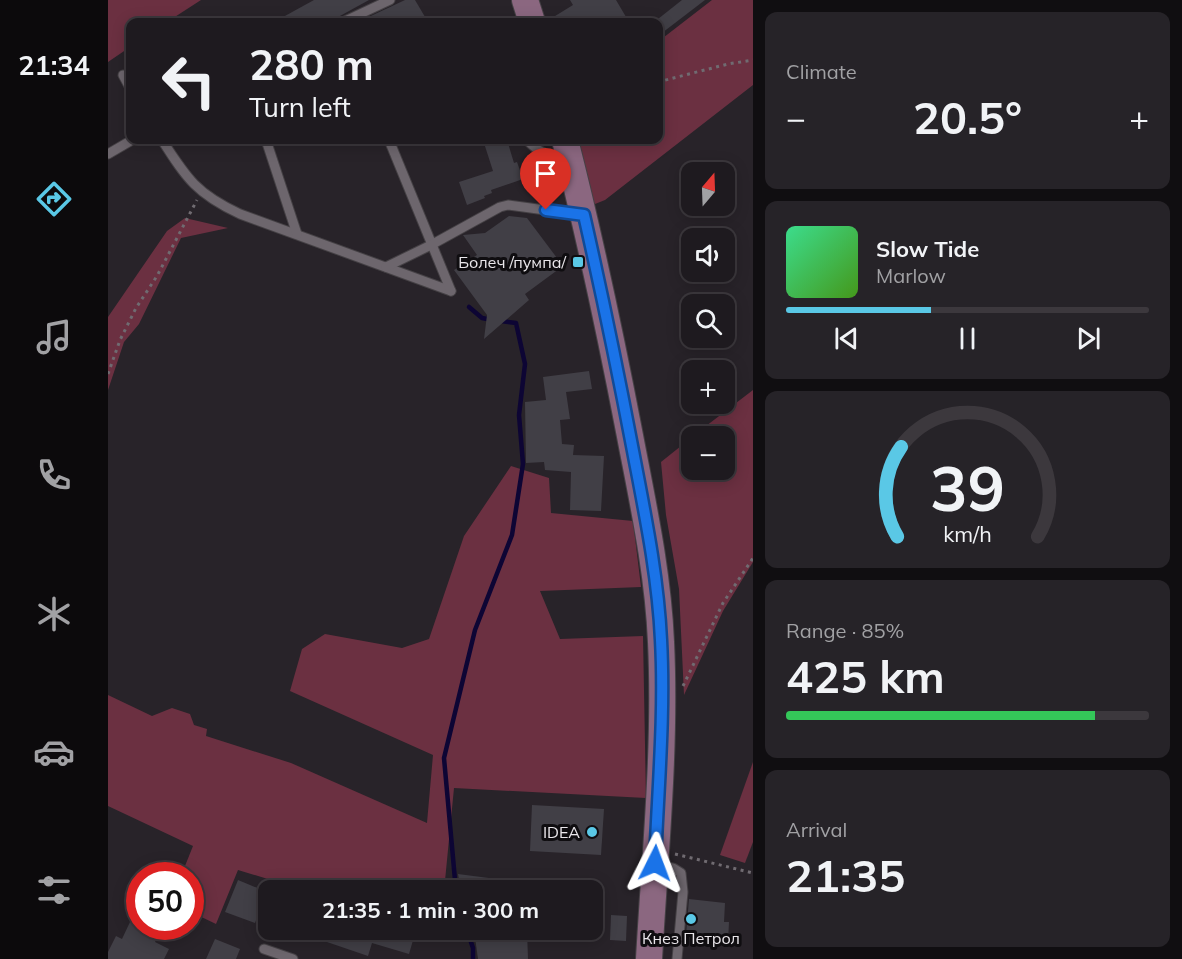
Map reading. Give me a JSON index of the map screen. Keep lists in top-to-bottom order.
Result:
{
  "places": {
    "transit": ["Болеч /пумпа/"],
    "other": ["IDEA", "Кнез Петрол"]
  },
  "north": "top",
  "page": {
    "tabs": "21:34",
    "tile": [
      "Climate",
      ["Range · 85%", "425 km"],
      ["Arrival", "21:35"]
    ],
    "turn": ["280 m", "Turn left"],
    "heat": ["−", "20.5°", "+"],
    "map_buttons": ["+", "−"],
    "song": ["Slow Tide", "Marlow"],
    "limit": "50",
    "trip": "21:35 · 1 min · 300 m",
    "gauge": ["39", "km/h"]
  }
}
